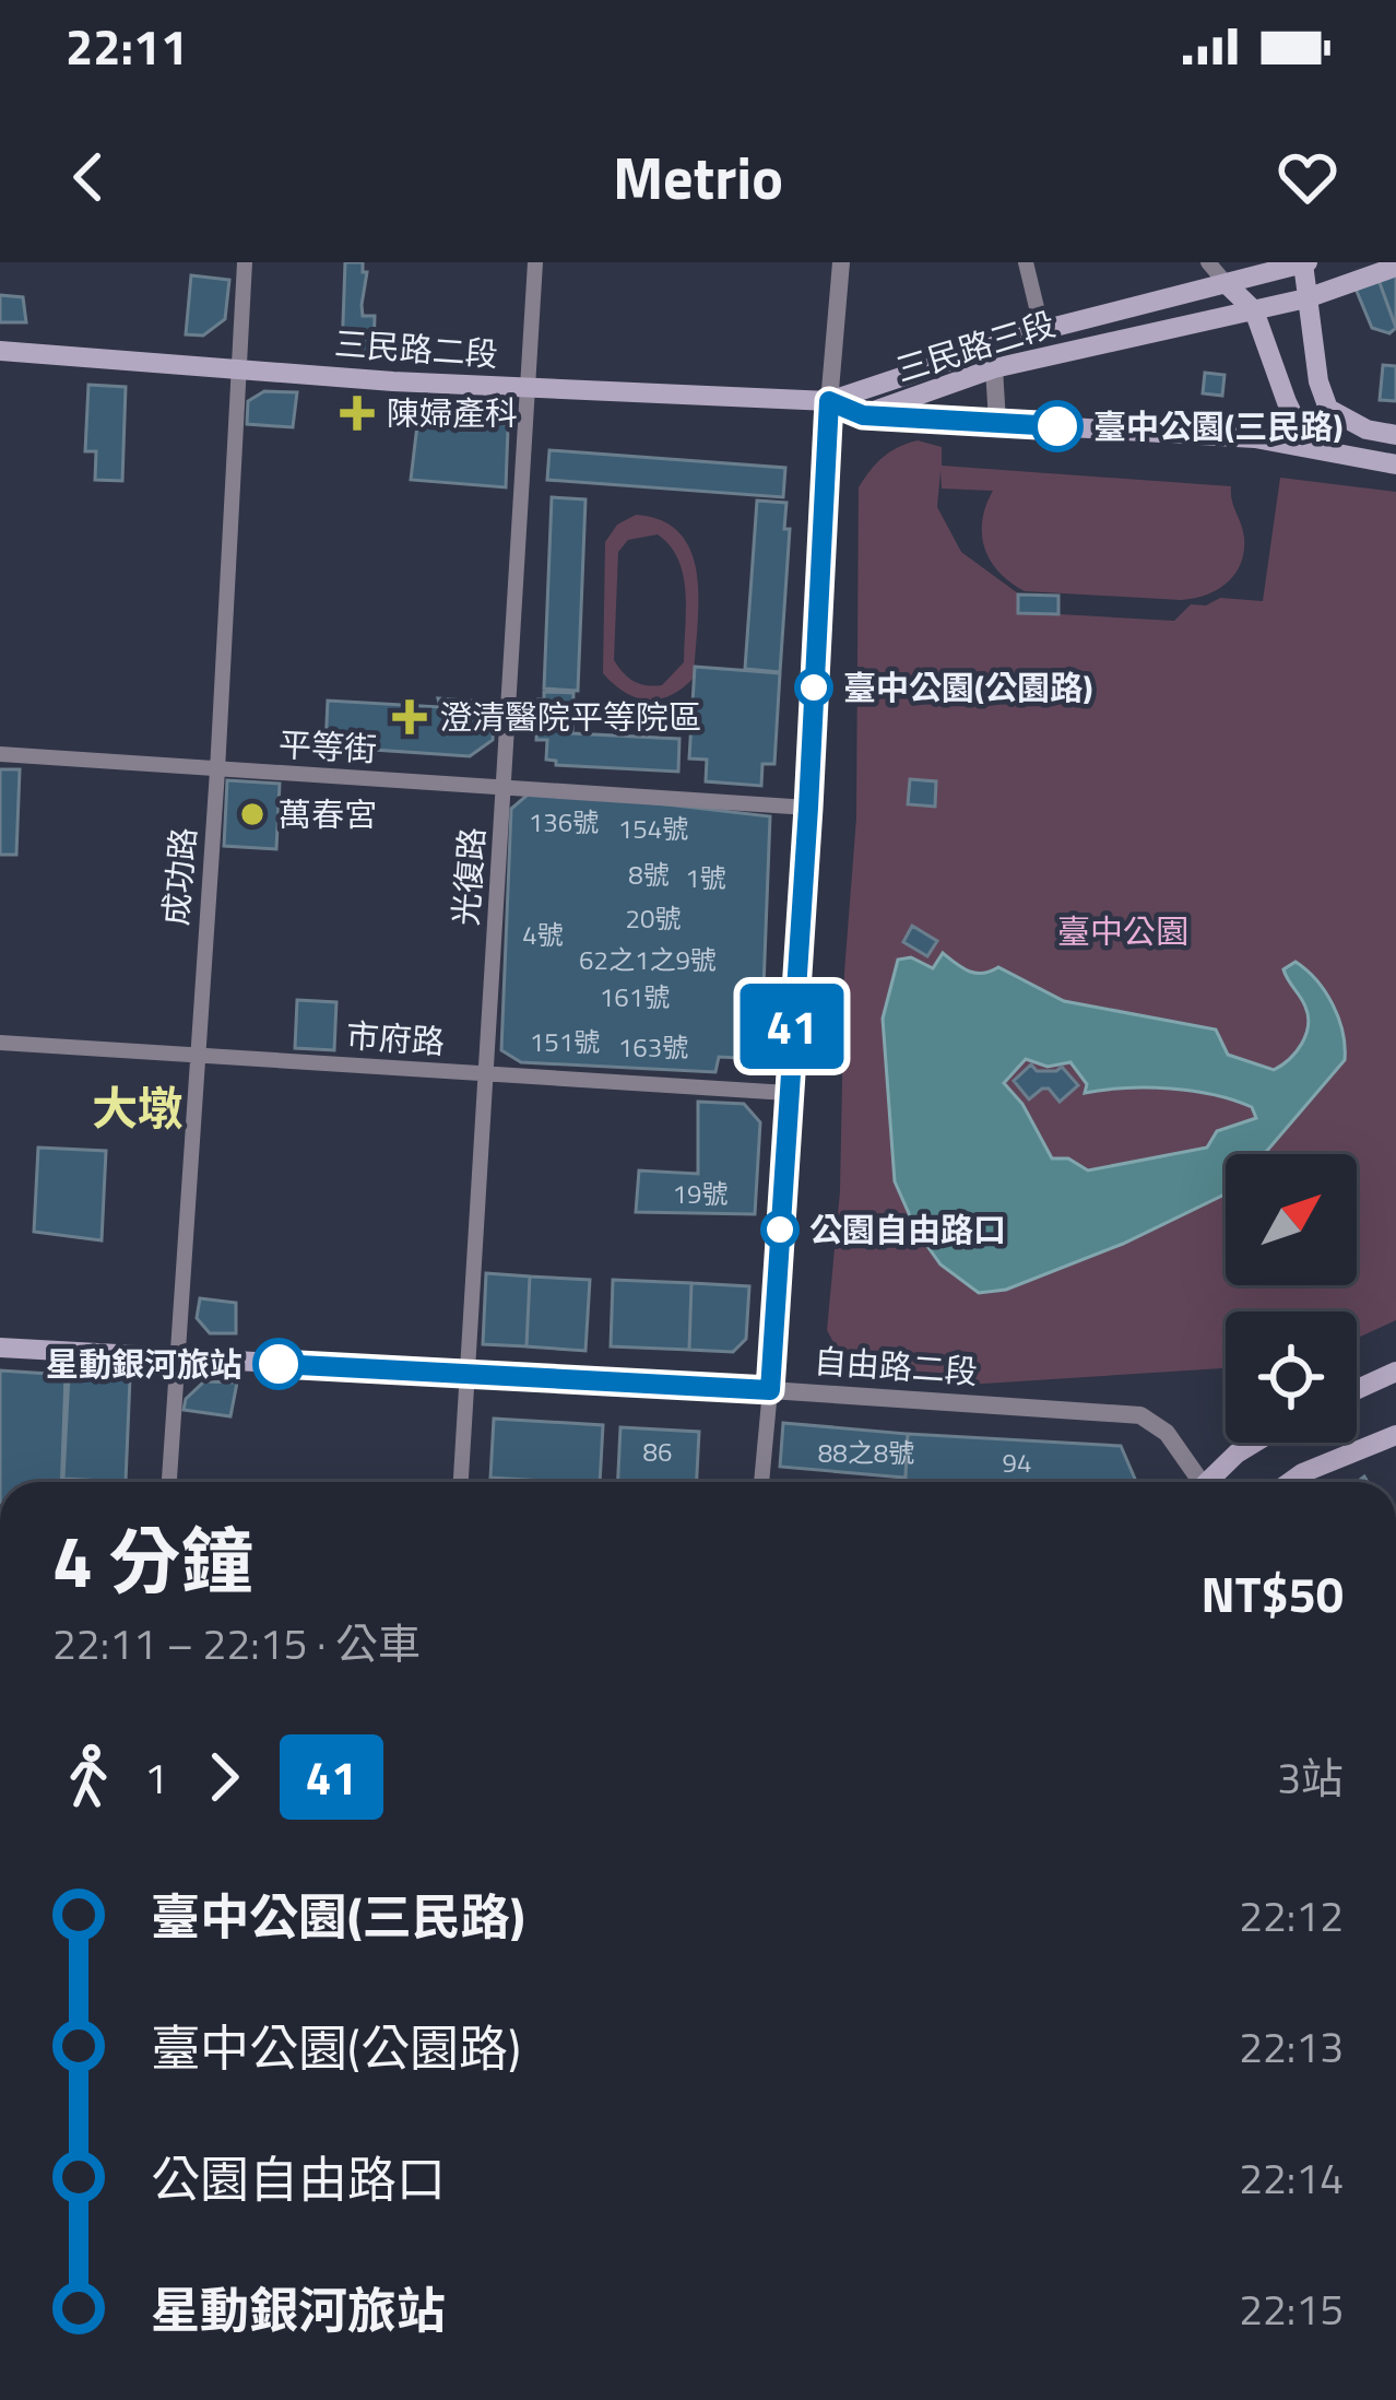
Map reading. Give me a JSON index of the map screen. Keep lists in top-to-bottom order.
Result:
{
  "streets": {
    "main road": ["三民路三段", "三民路二段", "自由路二段"],
    "street": [
      "平等街",
      "成功路",
      "光復路",
      "市府路"
    ]
  },
  "crossings": [
    ["三民路三段", "三民路二段"],
    ["三民路二段", "成功路"],
    ["三民路二段", "光復路"],
    ["平等街", "成功路"],
    ["平等街", "光復路"],
    ["成功路", "市府路"],
    ["成功路", "自由路二段"],
    ["光復路", "市府路"],
    ["光復路", "自由路二段"]
  ],
  "districts": ["大墩"],
  "parks": ["臺中公園"],
  "places": {
    "health": ["陳婦產科", "澄清醫院平等院區"],
    "other": [
      "臺中公園(三民路)",
      "臺中公園(公園路)",
      "萬春宮",
      "公園自由路口",
      "星動銀河旅站"
    ]
  },
  "lines": ["bus line 41"],
  "house_numbers": [
    "136號",
    "154號",
    "8號",
    "1號",
    "20號",
    "4號",
    "62之1之9號",
    "161號",
    "151號",
    "163號",
    "19號",
    "86",
    "88之8號",
    "94"
  ],
  "north": "top right",
  "page": {
    "status": "22:11",
    "header": "Metrio",
    "on_map": "41",
    "heading": ["4 分鐘", "22:11 – 22:15 · 公車", "NT$50"],
    "legs": ["1", "41", "3站"],
    "list": [
      {
        "name": "臺中公園(三民路)",
        "value": "22:12"
      },
      {
        "name": "臺中公園(公園路)",
        "value": "22:13"
      },
      {
        "name": "公園自由路口",
        "value": "22:14"
      },
      {
        "name": "星動銀河旅站",
        "value": "22:15"
      }
    ]
  }
}
